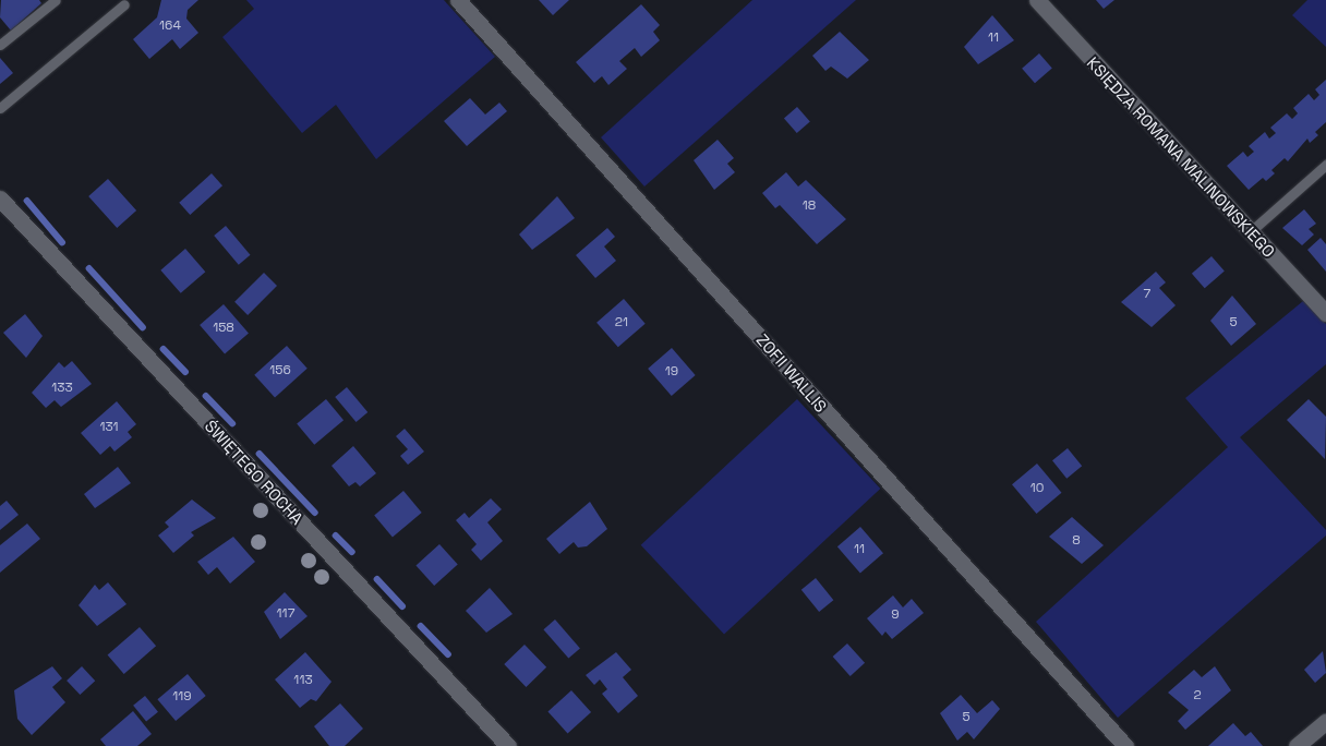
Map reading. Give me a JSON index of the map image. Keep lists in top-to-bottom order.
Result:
{
  "streets": {
    "street": ["KSIĘDZA ROMANA MALINOWSKIEGO", "ZOFII WALLIS", "ŚWIĘTEGO ROCHA"]
  },
  "house_numbers": [
    "164",
    "11",
    "18",
    "7",
    "21",
    "5",
    "158",
    "156",
    "19",
    "133",
    "131",
    "10",
    "8",
    "11",
    "117",
    "9",
    "113",
    "2",
    "119",
    "5"
  ]
}
